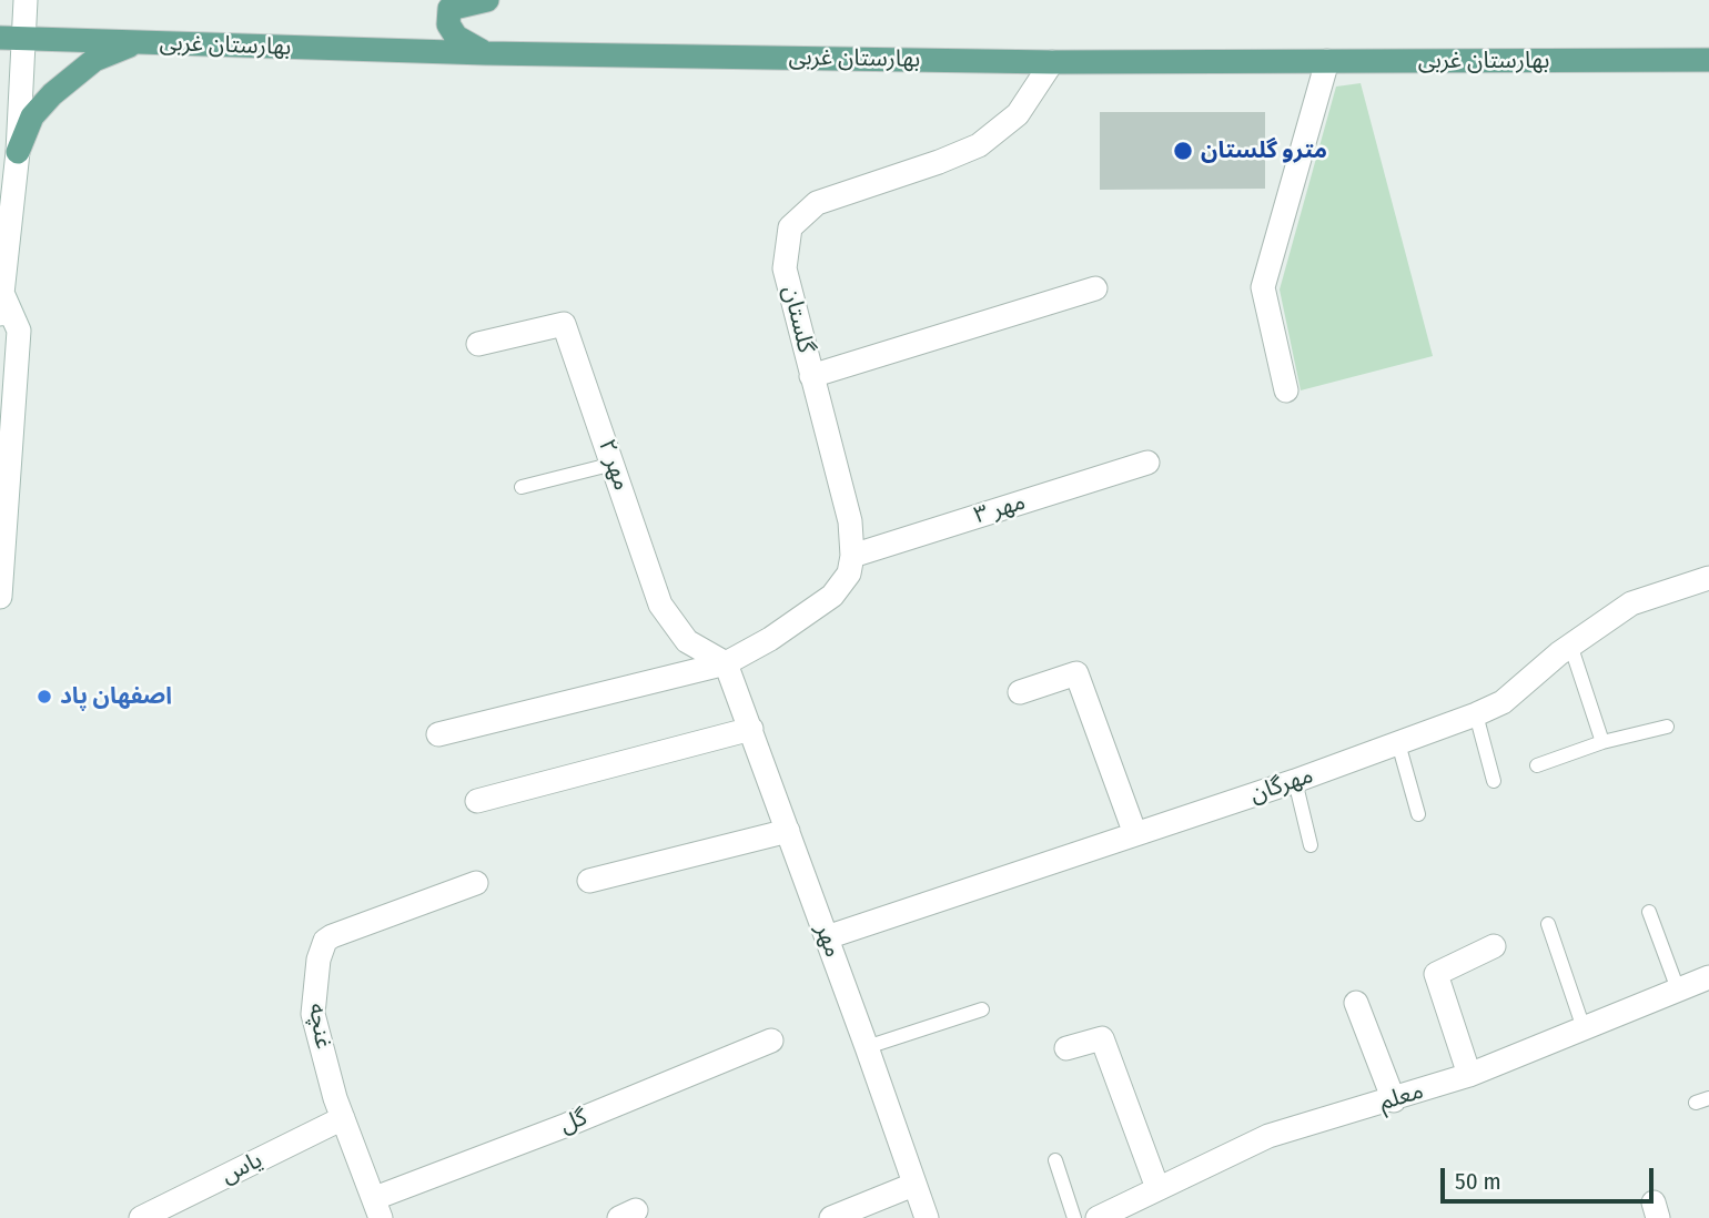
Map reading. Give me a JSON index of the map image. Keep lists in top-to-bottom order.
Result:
{
  "streets": {
    "main road": ["بهارستان غربی"],
    "street": [
      "گلستان",
      "مهر ۲",
      "مهر ۳",
      "مهرگان",
      "مهر",
      "غنچه",
      "معلم",
      "گل",
      "یاس"
    ]
  },
  "crossings": [
    ["بهارستان غربی", "گلستان"],
    ["گلستان", "مهر ۲"],
    ["گلستان", "مهر ۳"],
    ["گلستان", "مهر"],
    ["مهر ۲", "مهر"],
    ["مهرگان", "مهر"],
    ["غنچه", "گل"],
    ["غنچه", "یاس"]
  ],
  "places": ["مترو گلستان", "اصفهان پاد"],
  "scale_bar": "50 m"
}
